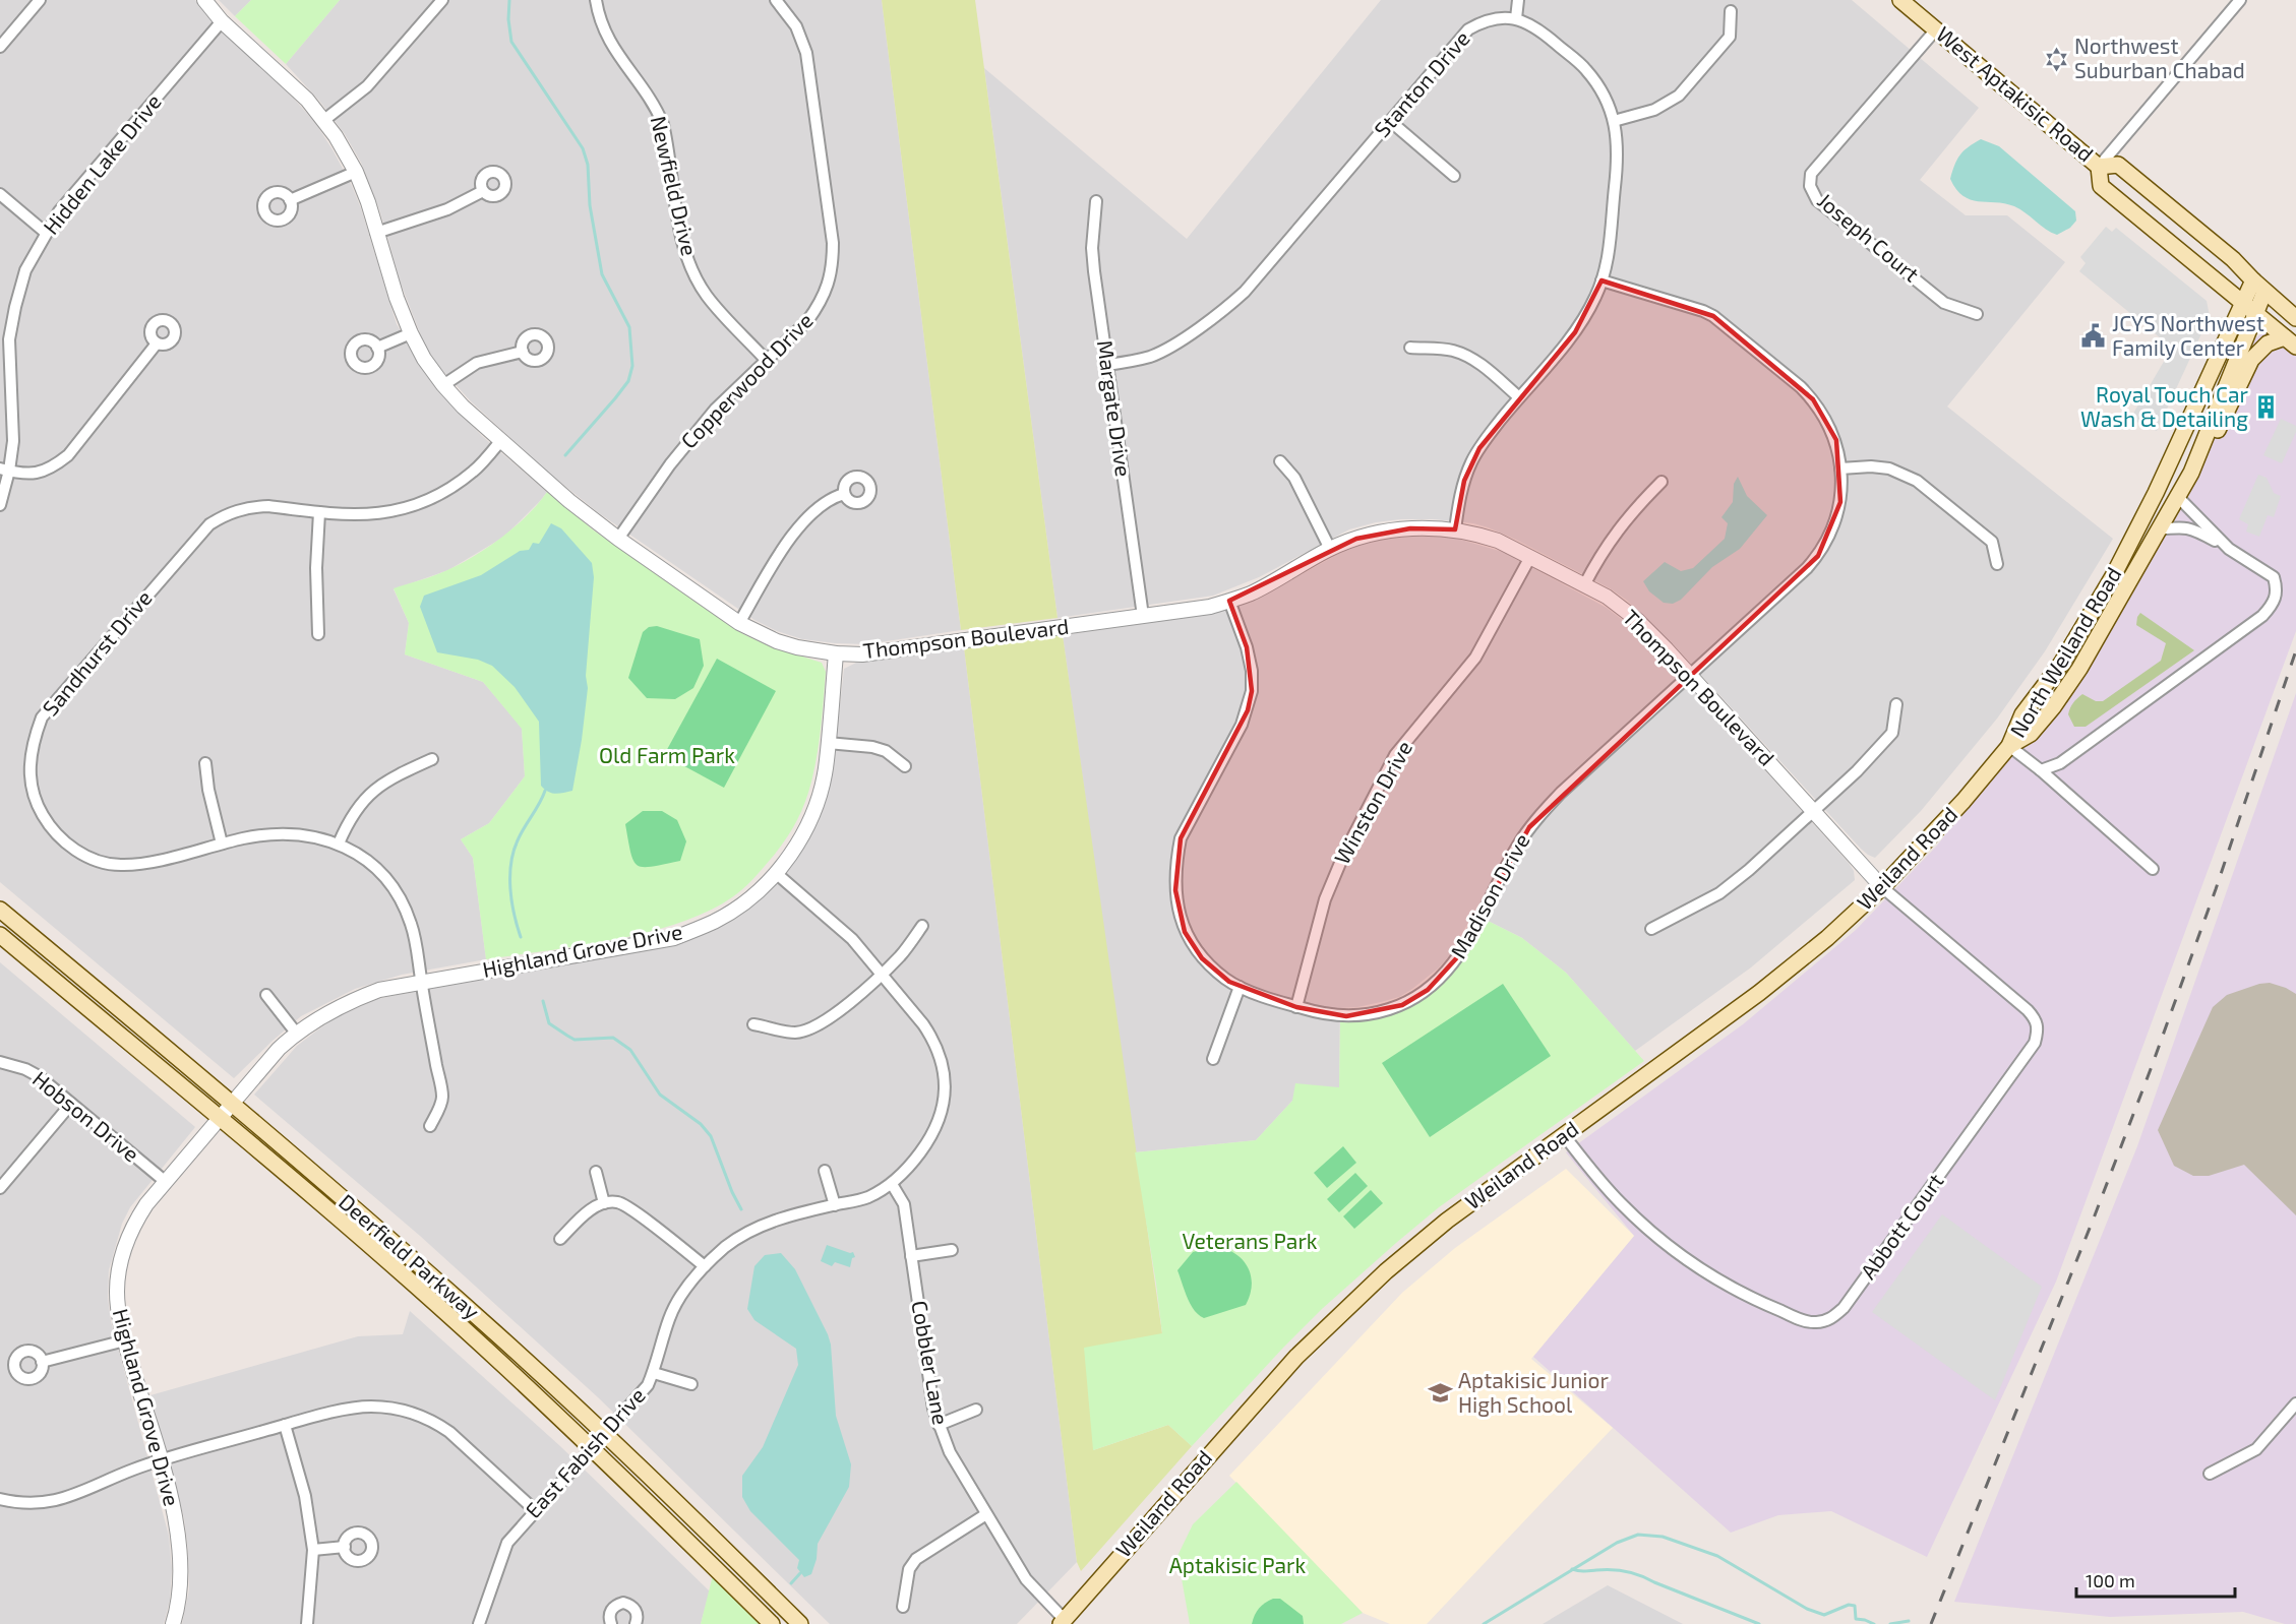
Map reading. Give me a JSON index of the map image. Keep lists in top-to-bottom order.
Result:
{
  "streets": {
    "main road": [
      "West Aptakisic Road",
      "North Weiland Road",
      "Weiland Road",
      "Deerfield Parkway"
    ],
    "street": [
      "Stanton Drive",
      "Hidden Lake Drive",
      "Newfield Drive",
      "Joseph Court",
      "Copperwood Drive",
      "Margate Drive",
      "Thompson Boulevard",
      "Sandhurst Drive",
      "Winston Drive",
      "Madison Drive",
      "Highland Grove Drive",
      "Hobson Drive",
      "Abbott Court",
      "Cobbler Lane",
      "East Fabish Drive"
    ]
  },
  "crossings": [
    ["Stanton Drive", "Margate Drive"],
    ["West Aptakisic Road", "Joseph Court"],
    ["West Aptakisic Road", "North Weiland Road"],
    ["Hidden Lake Drive", "Thompson Boulevard"],
    ["Newfield Drive", "Copperwood Drive"],
    ["Copperwood Drive", "Thompson Boulevard"],
    ["Margate Drive", "Thompson Boulevard"],
    ["Thompson Boulevard", "Sandhurst Drive"],
    ["Thompson Boulevard", "Winston Drive"],
    ["Thompson Boulevard", "Weiland Road"],
    ["Thompson Boulevard", "Madison Drive"],
    ["Thompson Boulevard", "Highland Grove Drive"],
    ["Thompson Boulevard", "Abbott Court"],
    ["North Weiland Road", "Weiland Road"],
    ["Sandhurst Drive", "Highland Grove Drive"],
    ["Winston Drive", "Madison Drive"],
    ["Weiland Road", "Abbott Court"],
    ["Weiland Road", "Cobbler Lane"],
    ["Highland Grove Drive", "Hobson Drive"],
    ["Highland Grove Drive", "Deerfield Parkway"],
    ["Highland Grove Drive", "East Fabish Drive"],
    ["Deerfield Parkway", "East Fabish Drive"],
    ["Cobbler Lane", "East Fabish Drive"]
  ],
  "parks": ["Old Farm Park", "Veterans Park", "Aptakisic Park"],
  "places": {
    "synagogue": ["Northwest Suburban Chabad"],
    "public building": ["JCYS Northwest Family Center"],
    "building": ["Royal Touch Car Wash & Detailing"],
    "school or university": ["Aptakisic Junior High School"]
  },
  "scale_bar": "100 m"
}
